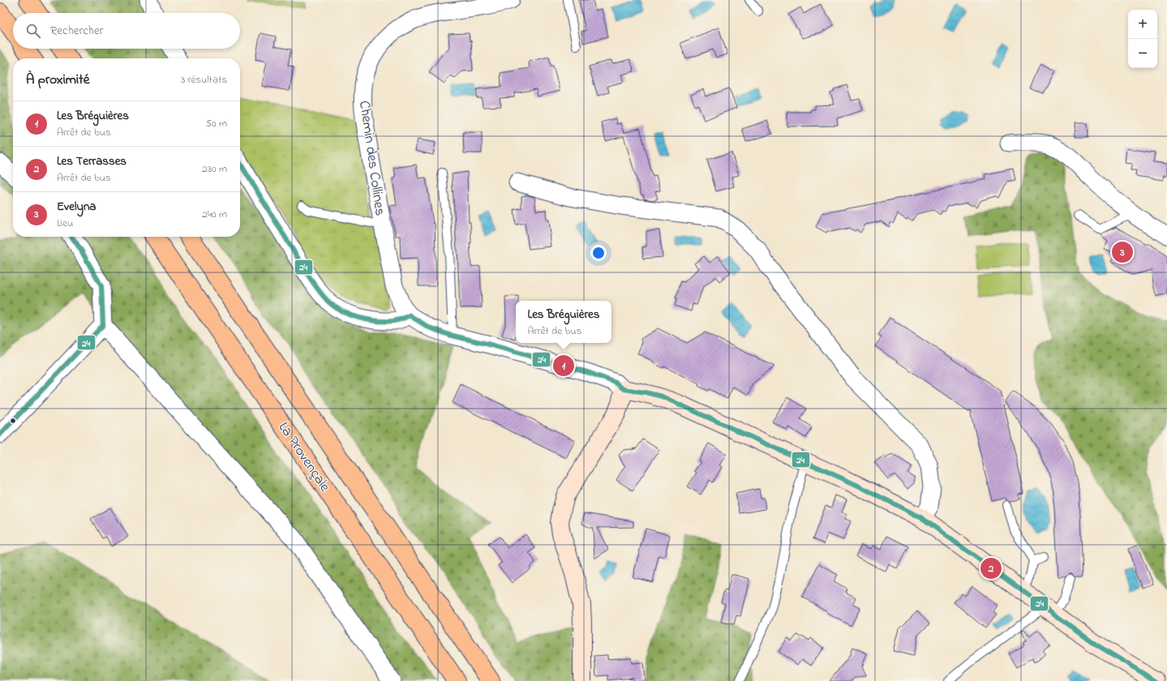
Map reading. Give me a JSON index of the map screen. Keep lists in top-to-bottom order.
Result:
{
  "streets": {
    "highway": ["La Provençale"],
    "street": ["Chemin des Collines"]
  },
  "lines": ["transit line 24"],
  "page": {
    "map_buttons": ["+", "−"],
    "search": "Rechercher",
    "heading": ["À proximité", "3 résultats"],
    "list": [
      {
        "mark": "1",
        "name": "Les Bréguières",
        "note": "Arrêt de bus",
        "value": "50 m"
      },
      {
        "mark": "2",
        "name": "Les Terrasses",
        "note": "Arrêt de bus",
        "value": "230 m"
      },
      {
        "mark": "3",
        "name": "Evelyna",
        "note": "Lieu",
        "value": "240 m"
      }
    ],
    "pins": ["3", "1", "2"],
    "popup": ["Les Bréguières", "Arrêt de bus"]
  }
}
